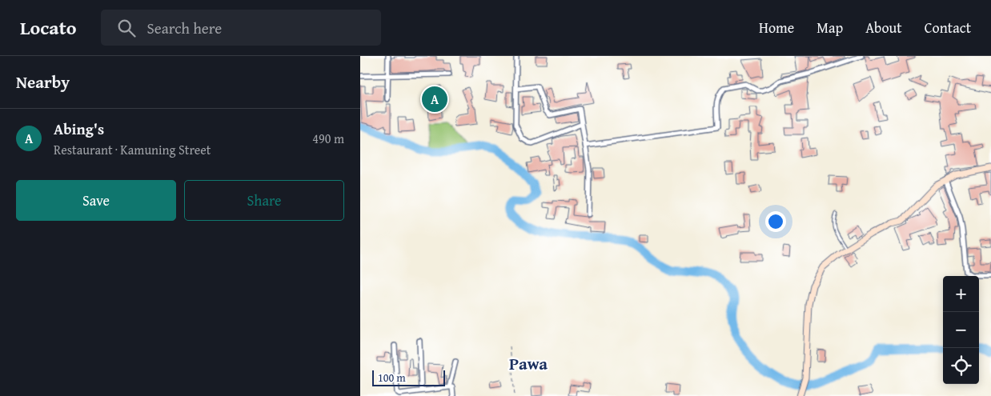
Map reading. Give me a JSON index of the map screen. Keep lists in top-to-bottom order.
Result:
{
  "districts": ["Pawa"],
  "scale_bar": "100 m",
  "page": {
    "header": "Locato",
    "search": "Search here",
    "nav": [
      "Home",
      "Map",
      "About",
      "Contact"
    ],
    "heading": "Nearby",
    "pins": "A",
    "list": [
      {
        "mark": "A",
        "name": "Abing's",
        "note": "Restaurant · Kamuning Street",
        "value": "490 m"
      }
    ],
    "buttons": ["Save", "Share"],
    "map_buttons": ["+", "−"],
    "scale": "100 m"
  }
}
